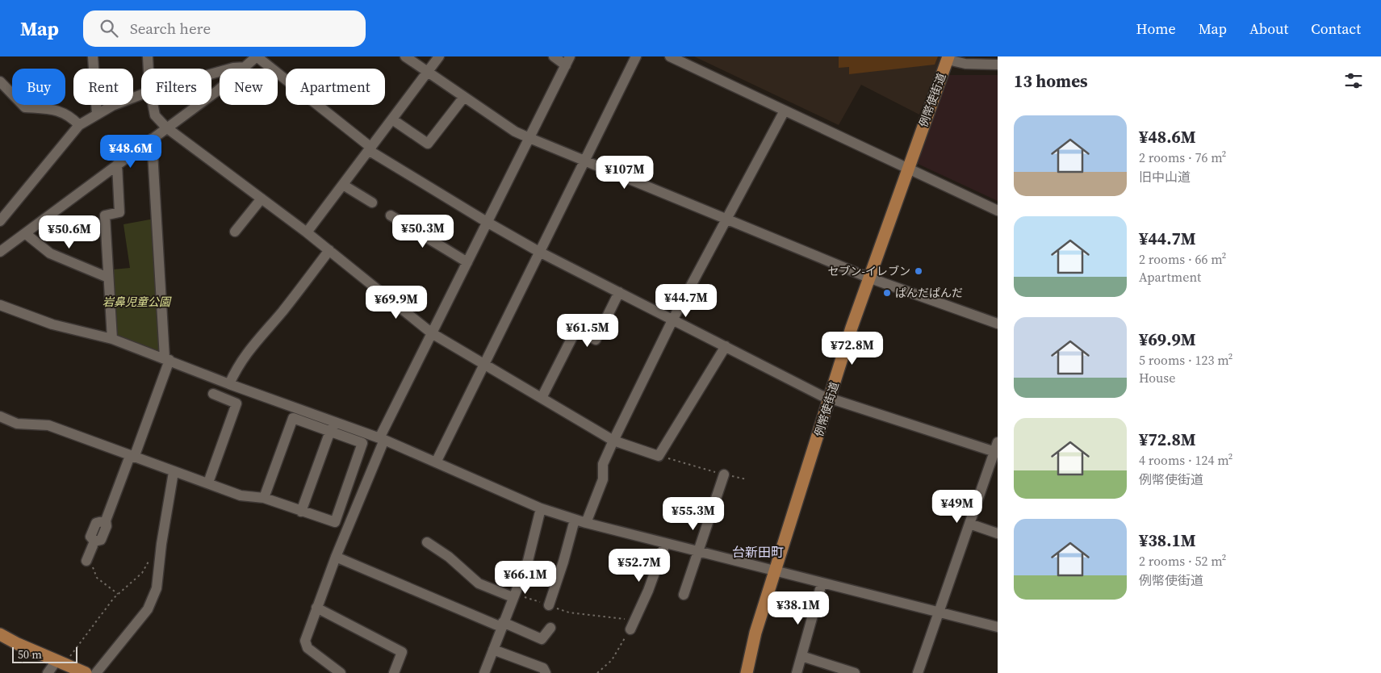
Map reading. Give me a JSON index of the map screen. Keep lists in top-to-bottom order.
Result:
{
  "streets": {
    "main road": ["例幣使街道"]
  },
  "districts": ["台新田町"],
  "parks": ["岩鼻児童公園"],
  "places": ["セブン-イレブン", "ぱんだぱんだ"],
  "scale_bar": "50 m",
  "page": {
    "header": "Map",
    "search": "Search here",
    "nav": [
      "Home",
      "Map",
      "About",
      "Contact"
    ],
    "heading": "13 homes",
    "chip": [
      "Buy",
      "Rent",
      "Filters",
      "New",
      "Apartment"
    ],
    "list": [
      {
        "name": "¥48.6M",
        "note": "2 rooms · 76 m² · 旧中山道"
      },
      {
        "name": "¥44.7M",
        "note": "2 rooms · 66 m² · Apartment"
      },
      {
        "name": "¥69.9M",
        "note": "5 rooms · 123 m² · House"
      },
      {
        "name": "¥72.8M",
        "note": "4 rooms · 124 m² · 例幣使街道"
      },
      {
        "name": "¥38.1M",
        "note": "2 rooms · 52 m² · 例幣使街道"
      }
    ],
    "price": [
      "¥48.6M",
      "¥107M",
      "¥50.3M",
      "¥50.6M",
      "¥44.7M",
      "¥69.9M",
      "¥61.5M",
      "¥72.8M",
      "¥49M",
      "¥55.3M",
      "¥52.7M",
      "¥66.1M",
      "¥38.1M"
    ],
    "scale": "50 m"
  }
}
